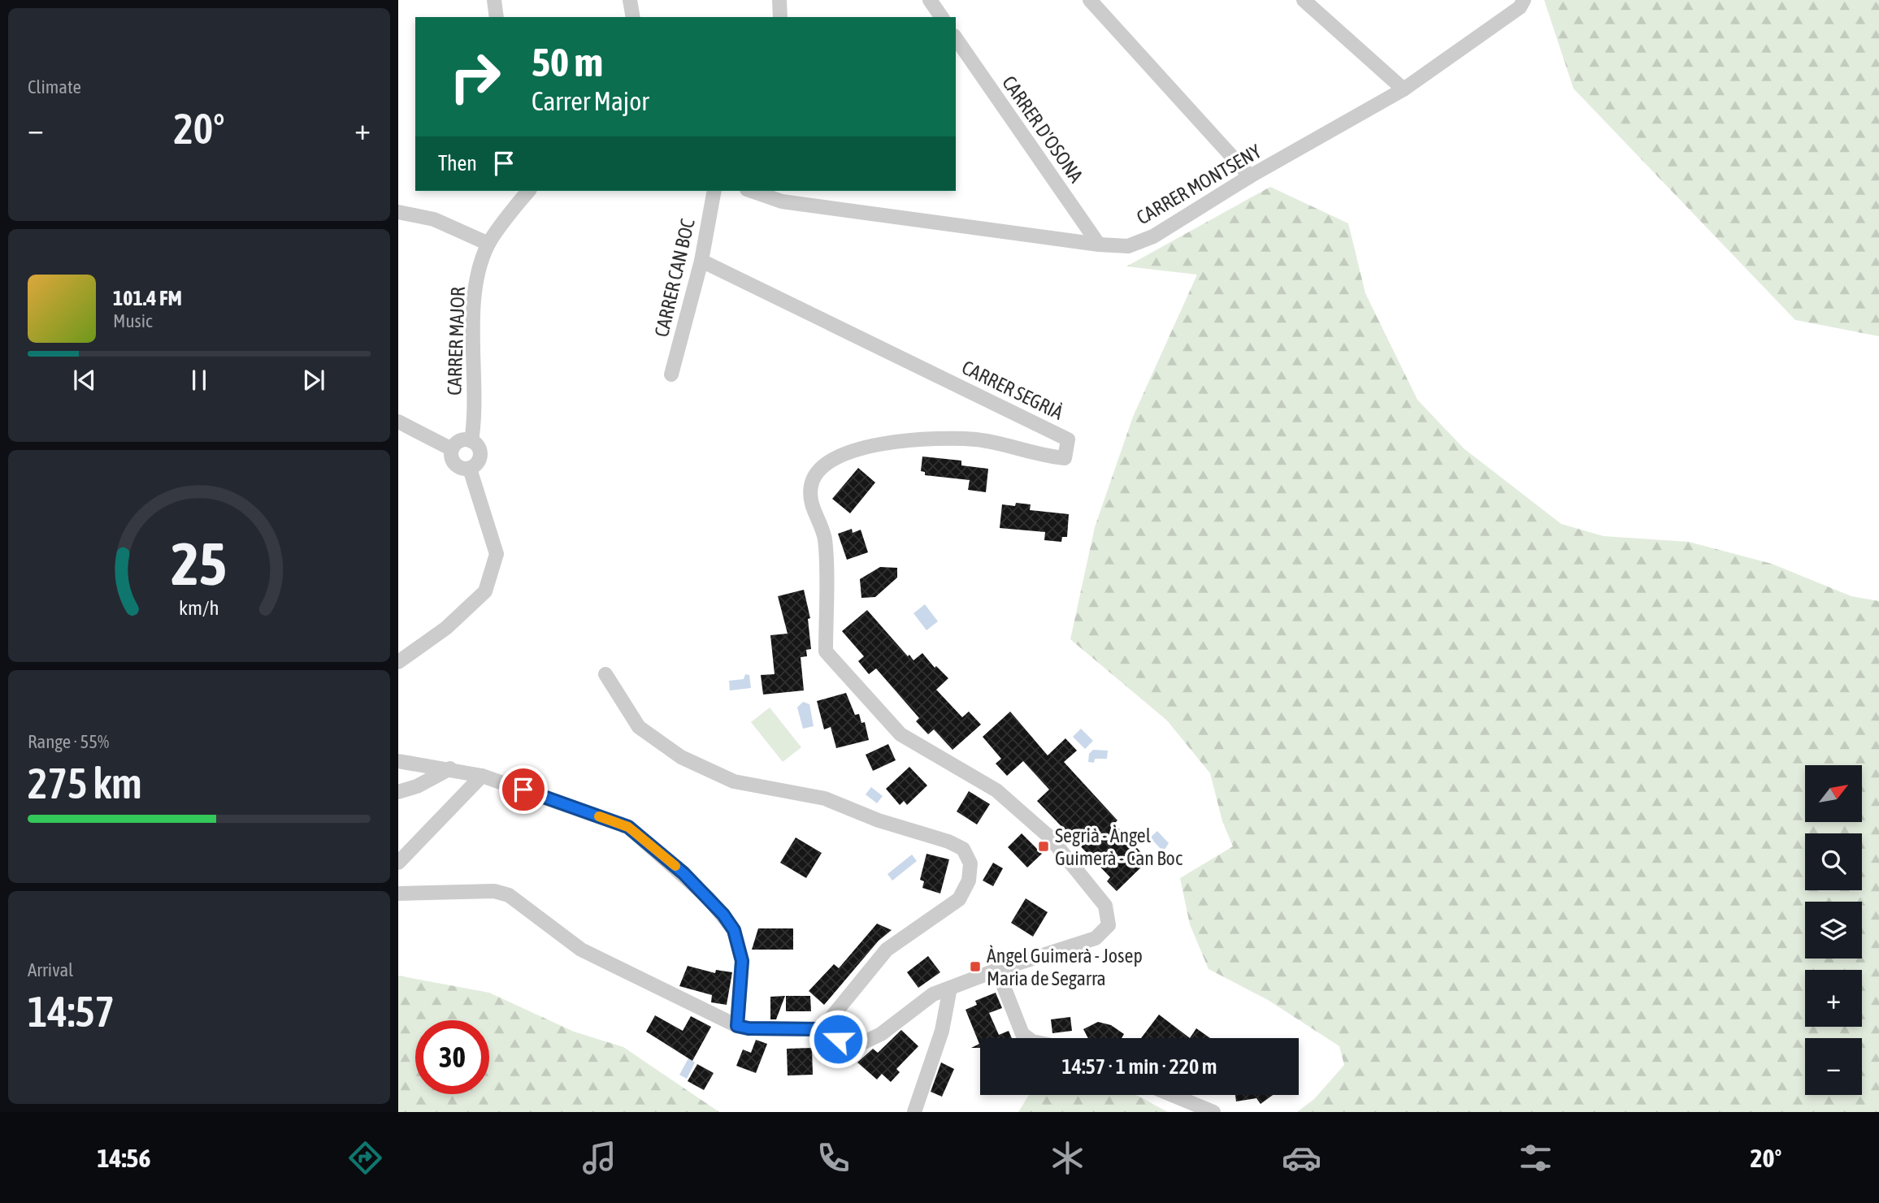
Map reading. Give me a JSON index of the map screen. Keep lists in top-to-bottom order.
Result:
{
  "streets": {
    "street": [
      "CARRER D'OSONA",
      "CARRER MONTSENY",
      "CARRER CAN BOC",
      "CARRER MAJOR",
      "CARRER SEGRIÀ"
    ]
  },
  "crossings": [
    ["CARRER D'OSONA", "CARRER MONTSENY"],
    ["CARRER CAN BOC", "CARRER SEGRIÀ"]
  ],
  "places": {
    "transit": ["Segrià - Àngel Guimerà - Can Boc", "Àngel Guimerà - Josep Maria de Segarra"]
  },
  "north": "top right",
  "page": {
    "tile": [
      "Climate",
      ["Range · 55%", "275 km"],
      ["Arrival", "14:57"]
    ],
    "turn": ["50 m", "Carrer Major"],
    "heat": ["−", "20°", "+"],
    "then": "Then",
    "song": ["101.4 FM", "Music"],
    "map_buttons": ["+", "−"],
    "limit": "30",
    "trip": "14:57 · 1 min · 220 m",
    "tabs": ["14:56", "20°"],
    "gauge": ["25", "km/h"]
  }
}
